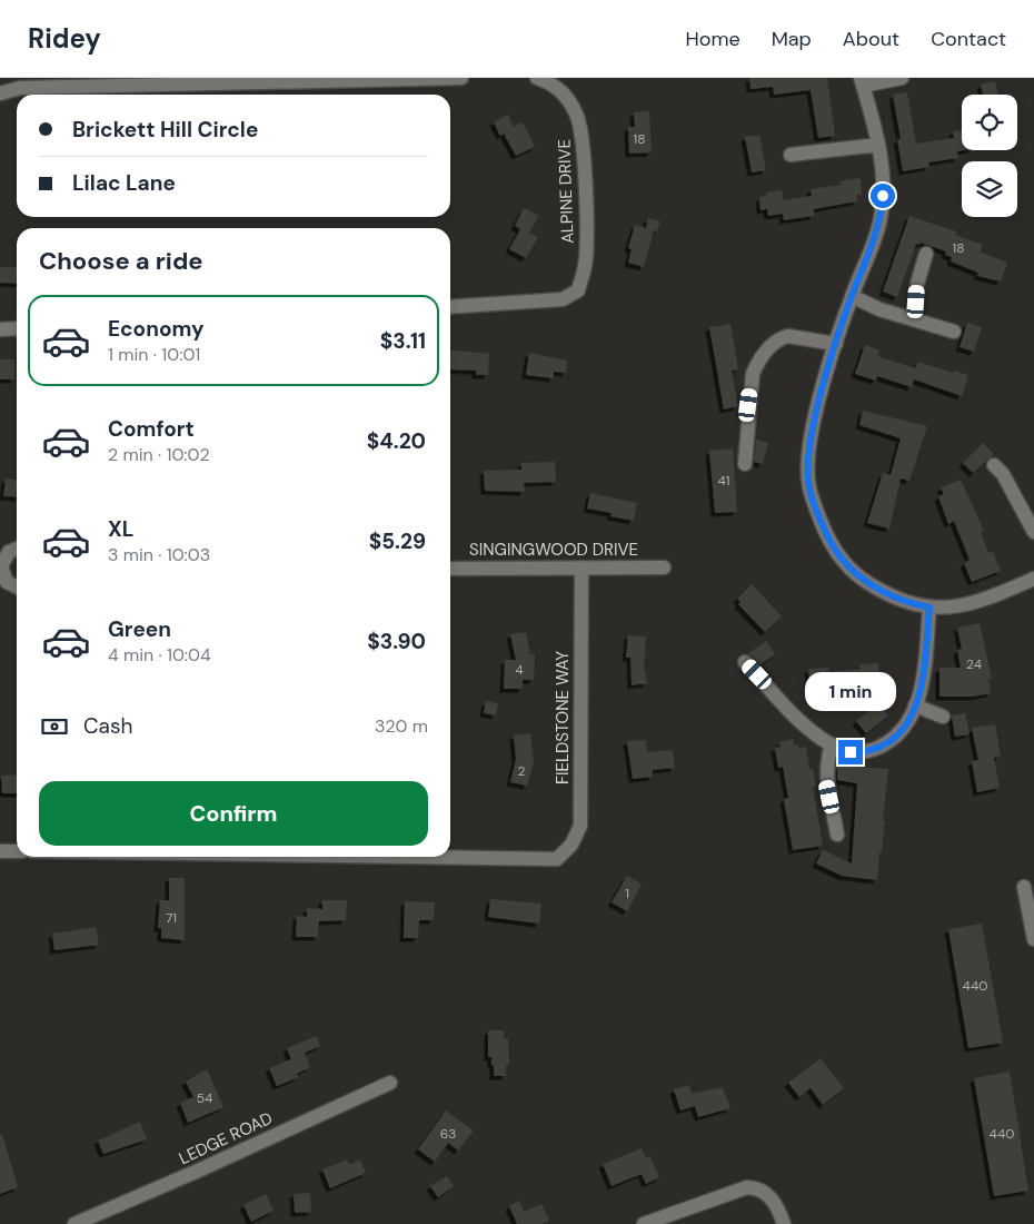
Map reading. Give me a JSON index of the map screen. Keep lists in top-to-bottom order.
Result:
{
  "streets": {
    "street": [
      "ALPINE DRIVE",
      "SINGINGWOOD DRIVE",
      "FIELDSTONE WAY",
      "LEDGE ROAD"
    ]
  },
  "crossings": [
    ["SINGINGWOOD DRIVE", "FIELDSTONE WAY"]
  ],
  "house_numbers": [
    "18",
    "18",
    "41",
    "24",
    "4",
    "2",
    "1",
    "71",
    "440",
    "54",
    "63",
    "440"
  ],
  "page": {
    "header": "Ridey",
    "nav": [
      "Home",
      "Map",
      "About",
      "Contact"
    ],
    "banner": ["Brickett Hill Circle", "Lilac Lane"],
    "heading": "Choose a ride",
    "list": [
      {
        "name": "Economy",
        "note": "1 min · 10:01",
        "value": "$3.11"
      },
      {
        "name": "Comfort",
        "note": "2 min · 10:02",
        "value": "$4.20"
      },
      {
        "name": "XL",
        "note": "3 min · 10:03",
        "value": "$5.29"
      },
      {
        "name": "Green",
        "note": "4 min · 10:04",
        "value": "$3.90"
      }
    ],
    "bubble": "1 min",
    "pay": ["Cash", "320 m"],
    "buttons": "Confirm"
  }
}
